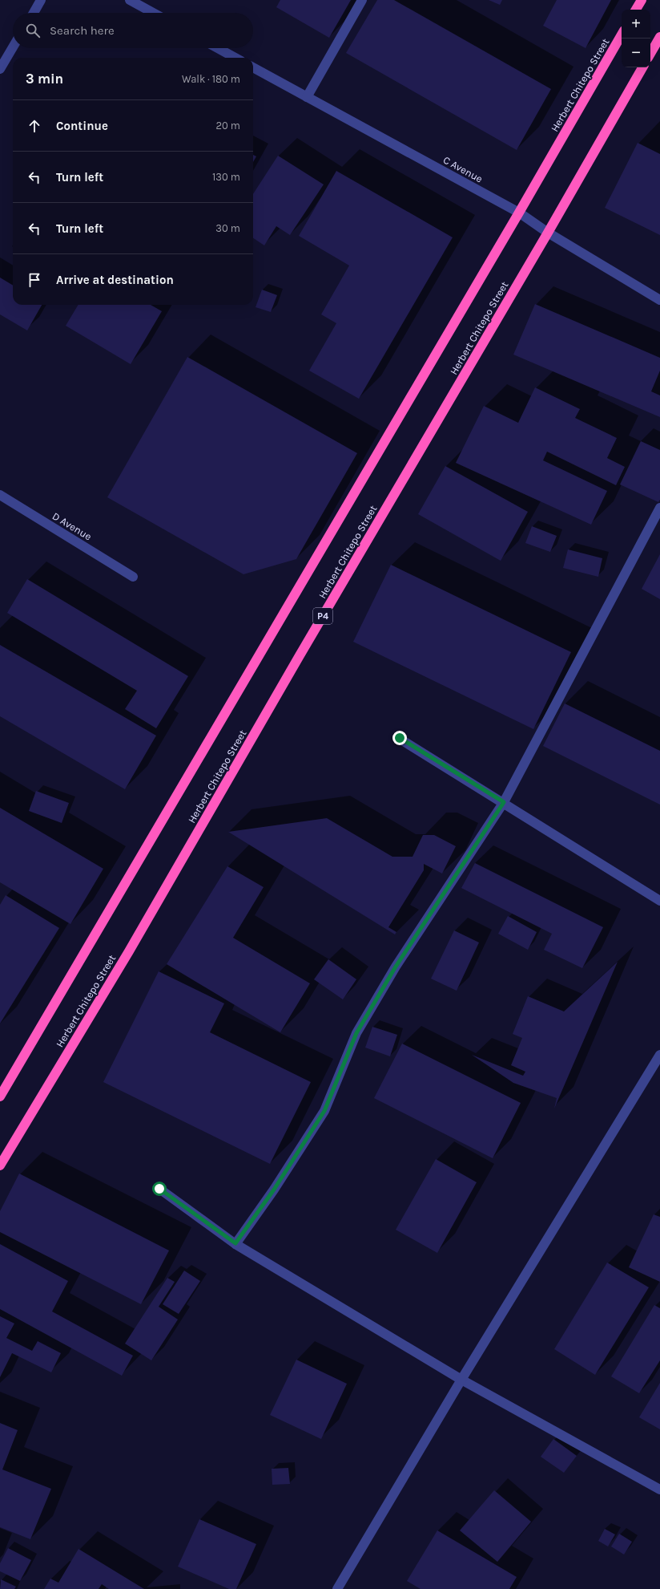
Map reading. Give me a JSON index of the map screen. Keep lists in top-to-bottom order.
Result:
{
  "streets": {
    "highway": ["Herbert Chitepo Street", "P4"],
    "street": ["C Avenue", "D Avenue"]
  },
  "crossings": [
    ["Herbert Chitepo Street", "C Avenue"]
  ],
  "page": {
    "map_buttons": ["+", "−"],
    "search": "Search here",
    "heading": ["3 min", "Walk · 180 m"],
    "list": [
      ["Continue", "20 m"],
      ["Turn left", "130 m"],
      ["Turn left", "30 m"],
      "Arrive at destination"
    ]
  }
}
